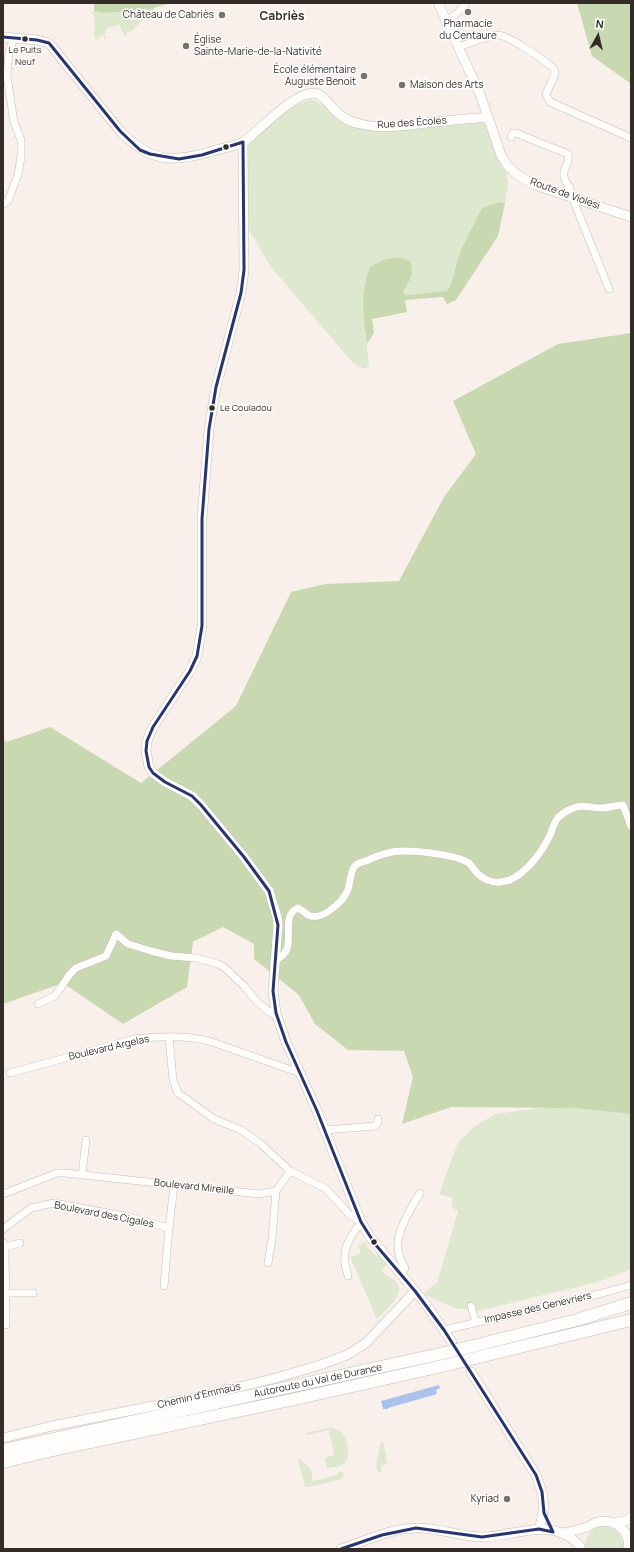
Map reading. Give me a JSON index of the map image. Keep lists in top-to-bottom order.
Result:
{
  "streets": {
    "highway": ["Autoroute du Val de Durance"],
    "street": [
      "Rue des Écoles",
      "Route de Violesi",
      "Boulevard Argelas",
      "Boulevard Mireille",
      "Boulevard des Cigales",
      "Impasse des Genevriers",
      "Chemin d'Emmaüs"
    ]
  },
  "crossings": [
    ["Rue des Écoles", "Route de Violesi"]
  ],
  "districts": ["Cabriès"],
  "places": [
    "Pharmacie du Centaure",
    "Château de Cabriès",
    "Le Puits Neuf",
    "Église Sainte-Marie-de-la-Nativité",
    "École élémentaire Auguste Benoit",
    "Maison des Arts",
    "Le Couladou",
    "Kyriad"
  ],
  "north": "top"
}
